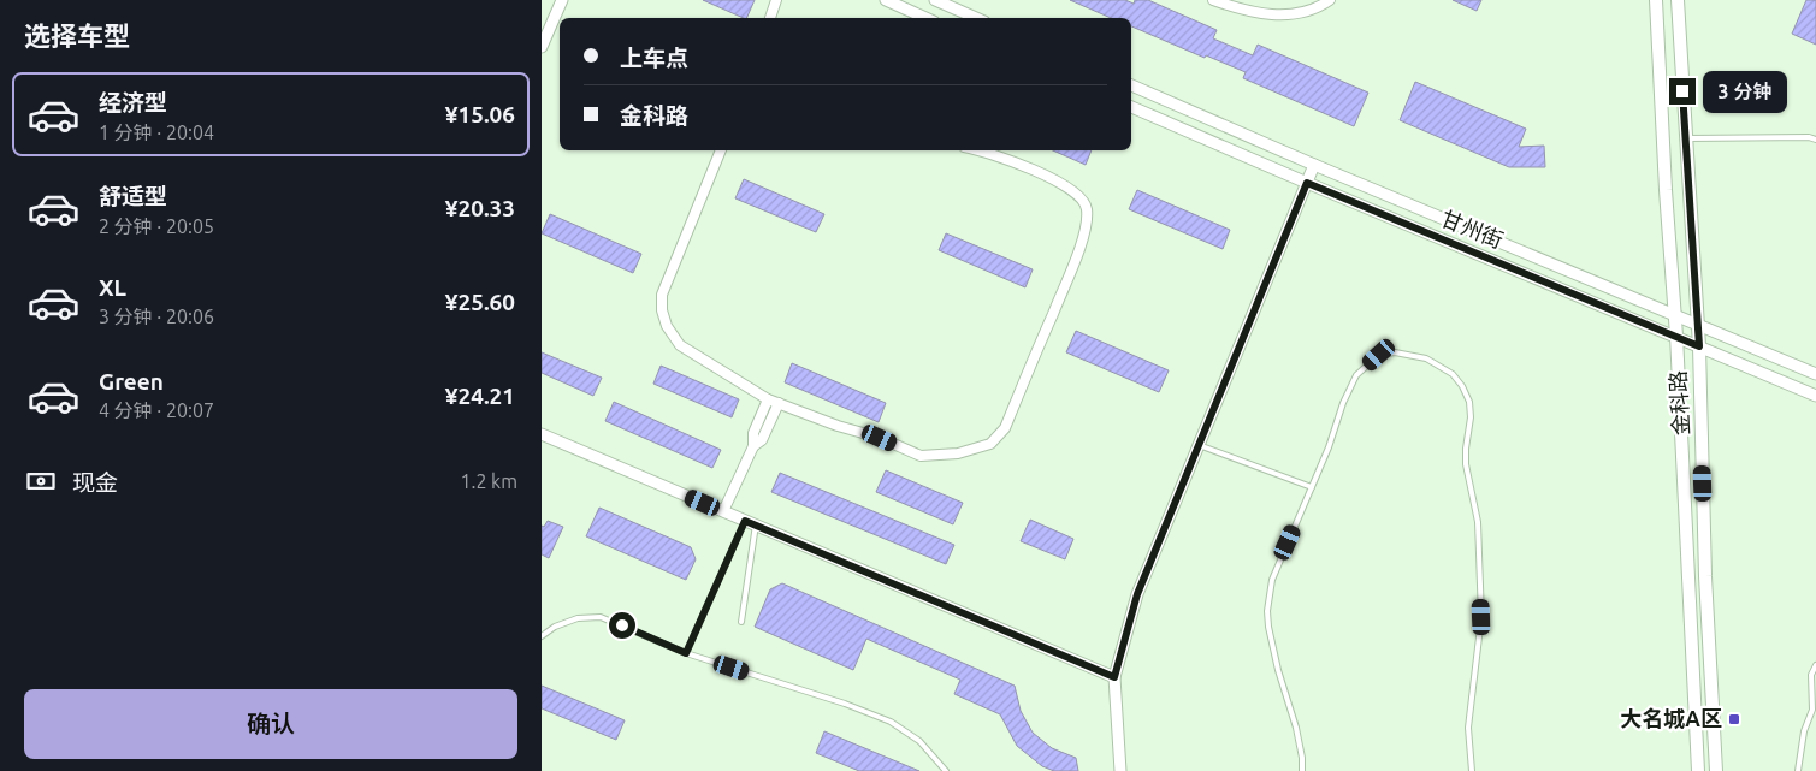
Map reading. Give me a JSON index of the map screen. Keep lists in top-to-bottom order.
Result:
{
  "streets": {
    "main road": ["金科路"],
    "street": ["甘州街"]
  },
  "crossings": [
    ["甘州街", "金科路"]
  ],
  "places": {
    "transit": ["大名城A区"]
  },
  "page": {
    "heading": "选择车型",
    "banner": ["上车点", "金科路"],
    "bubble": "3 分钟",
    "list": [
      {
        "name": "经济型",
        "note": "1 分钟 · 20:04",
        "value": "¥15.06"
      },
      {
        "name": "舒适型",
        "note": "2 分钟 · 20:05",
        "value": "¥20.33"
      },
      {
        "name": "XL",
        "note": "3 分钟 · 20:06",
        "value": "¥25.60"
      },
      {
        "name": "Green",
        "note": "4 分钟 · 20:07",
        "value": "¥24.21"
      }
    ],
    "pay": ["现金", "1.2 km"],
    "buttons": "确认"
  }
}
